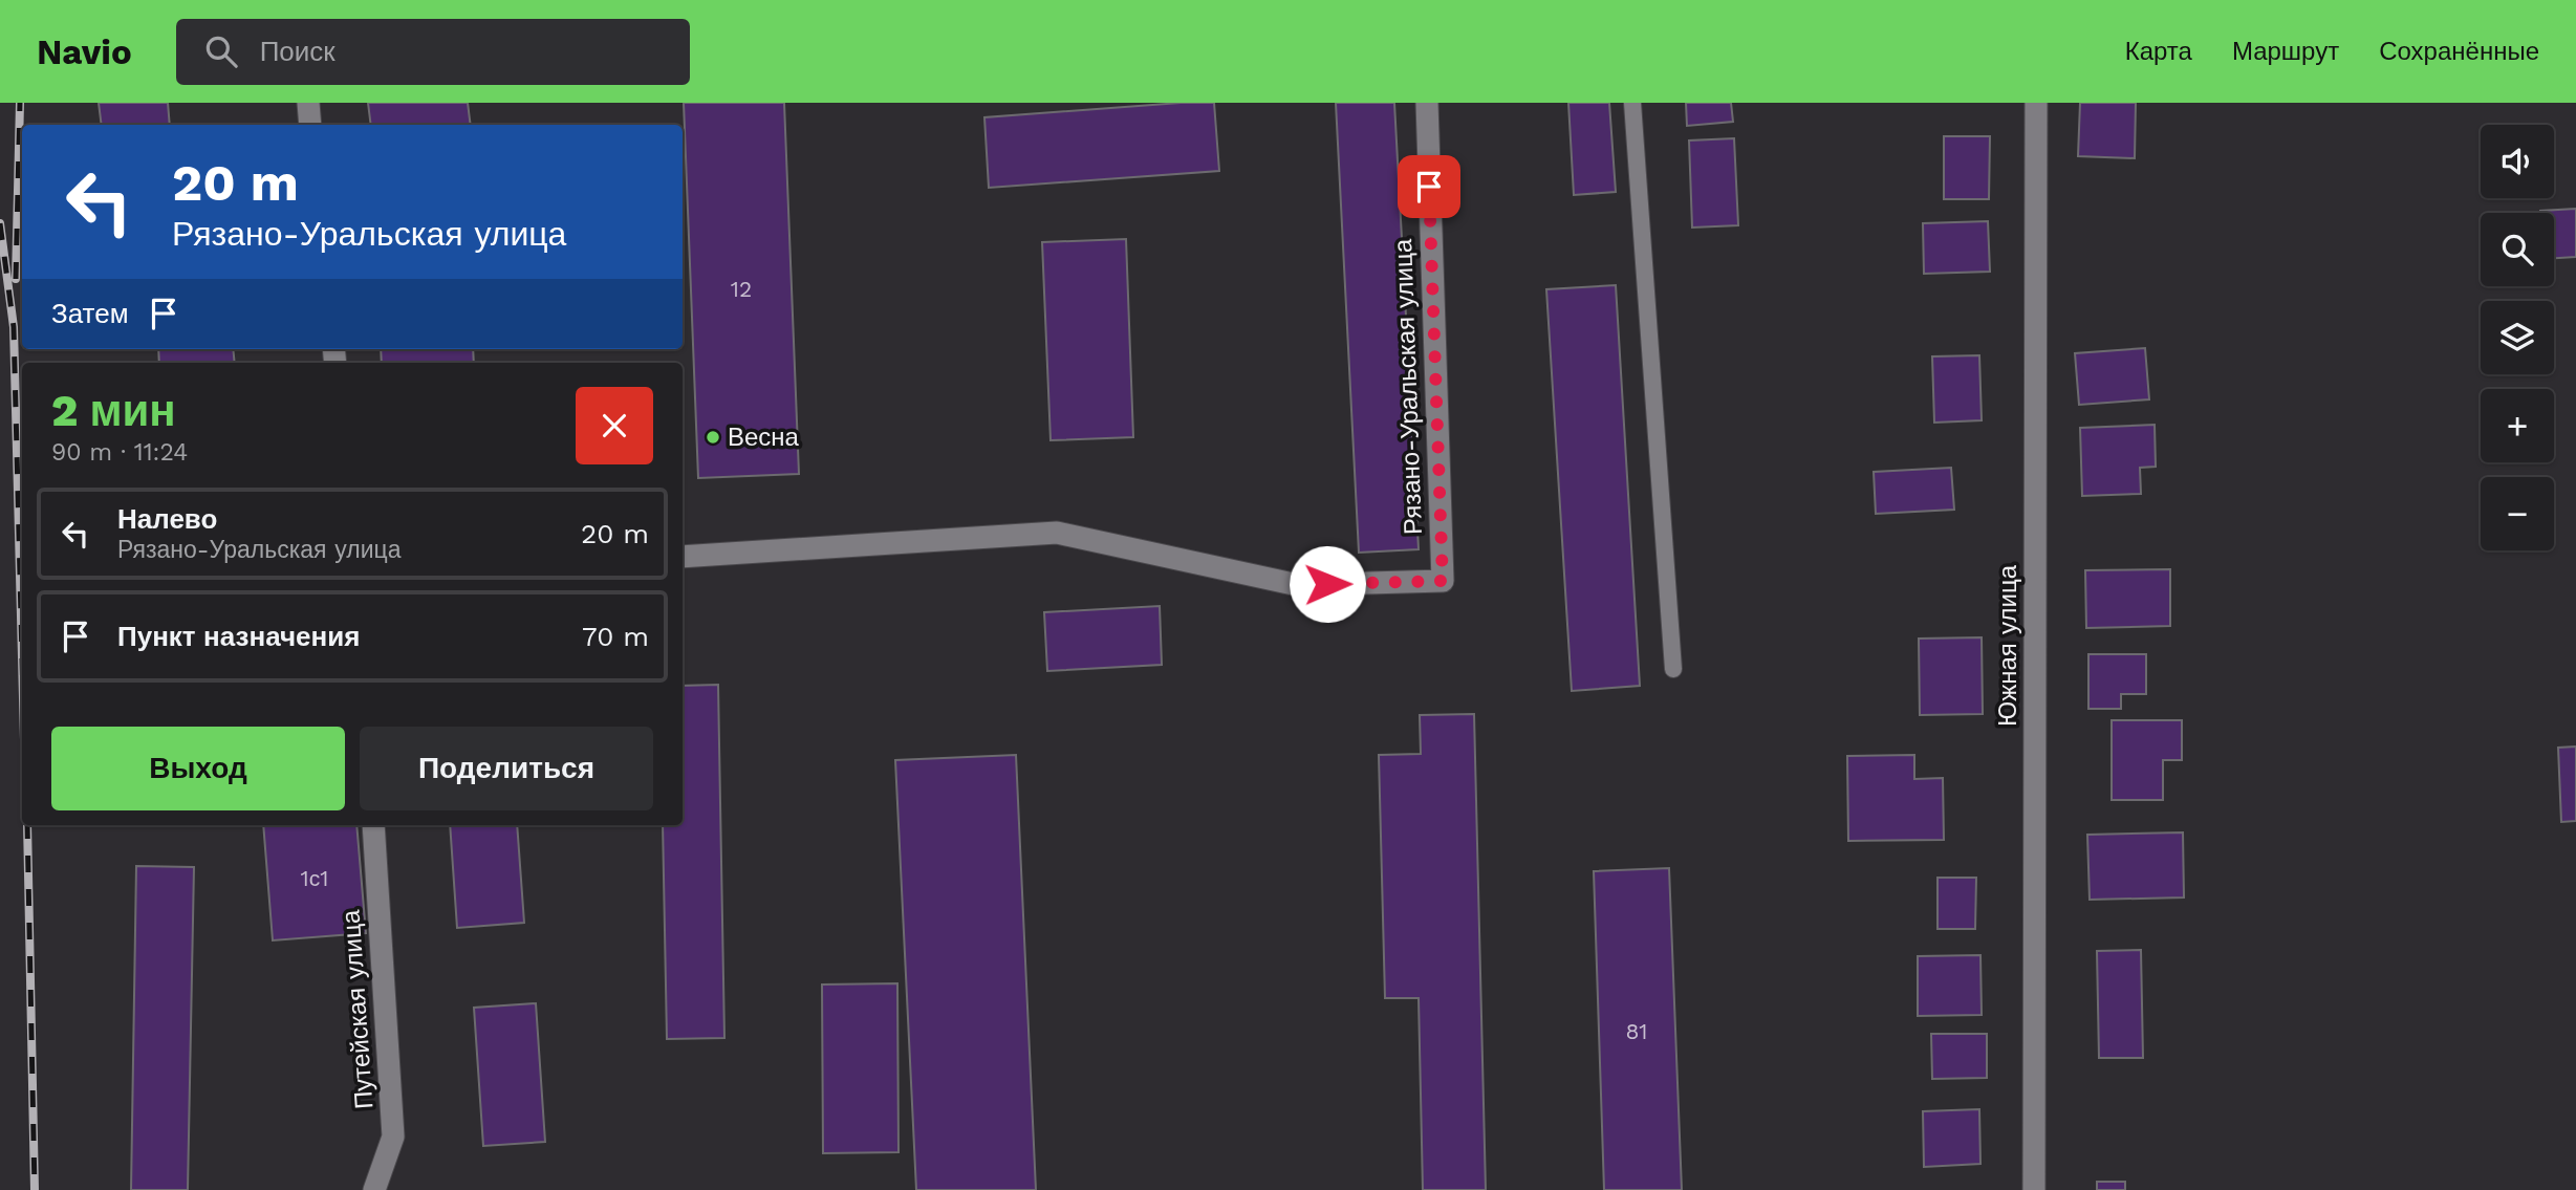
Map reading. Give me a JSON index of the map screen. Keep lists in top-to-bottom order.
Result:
{
  "streets": {
    "street": ["Рязано-Уральская улица", "Южная улица", "Путейская улица"]
  },
  "places": ["Весна"],
  "house_numbers": ["12", "1с1", "81"],
  "page": {
    "header": "Navio",
    "search": "Поиск",
    "nav": ["Карта", "Маршрут", "Сохранённые"],
    "map_buttons": ["+", "−"],
    "turn": ["20 m", "Рязано-Уральская улица"],
    "then": "Затем",
    "heading": ["2 мин", "90 m · 11:24"],
    "list": [
      {
        "name": "Налево",
        "note": "Рязано-Уральская улица",
        "value": "20 m"
      },
      {
        "name": "Пункт назначения",
        "value": "70 m"
      }
    ],
    "buttons": ["Выход", "Поделиться"]
  }
}
